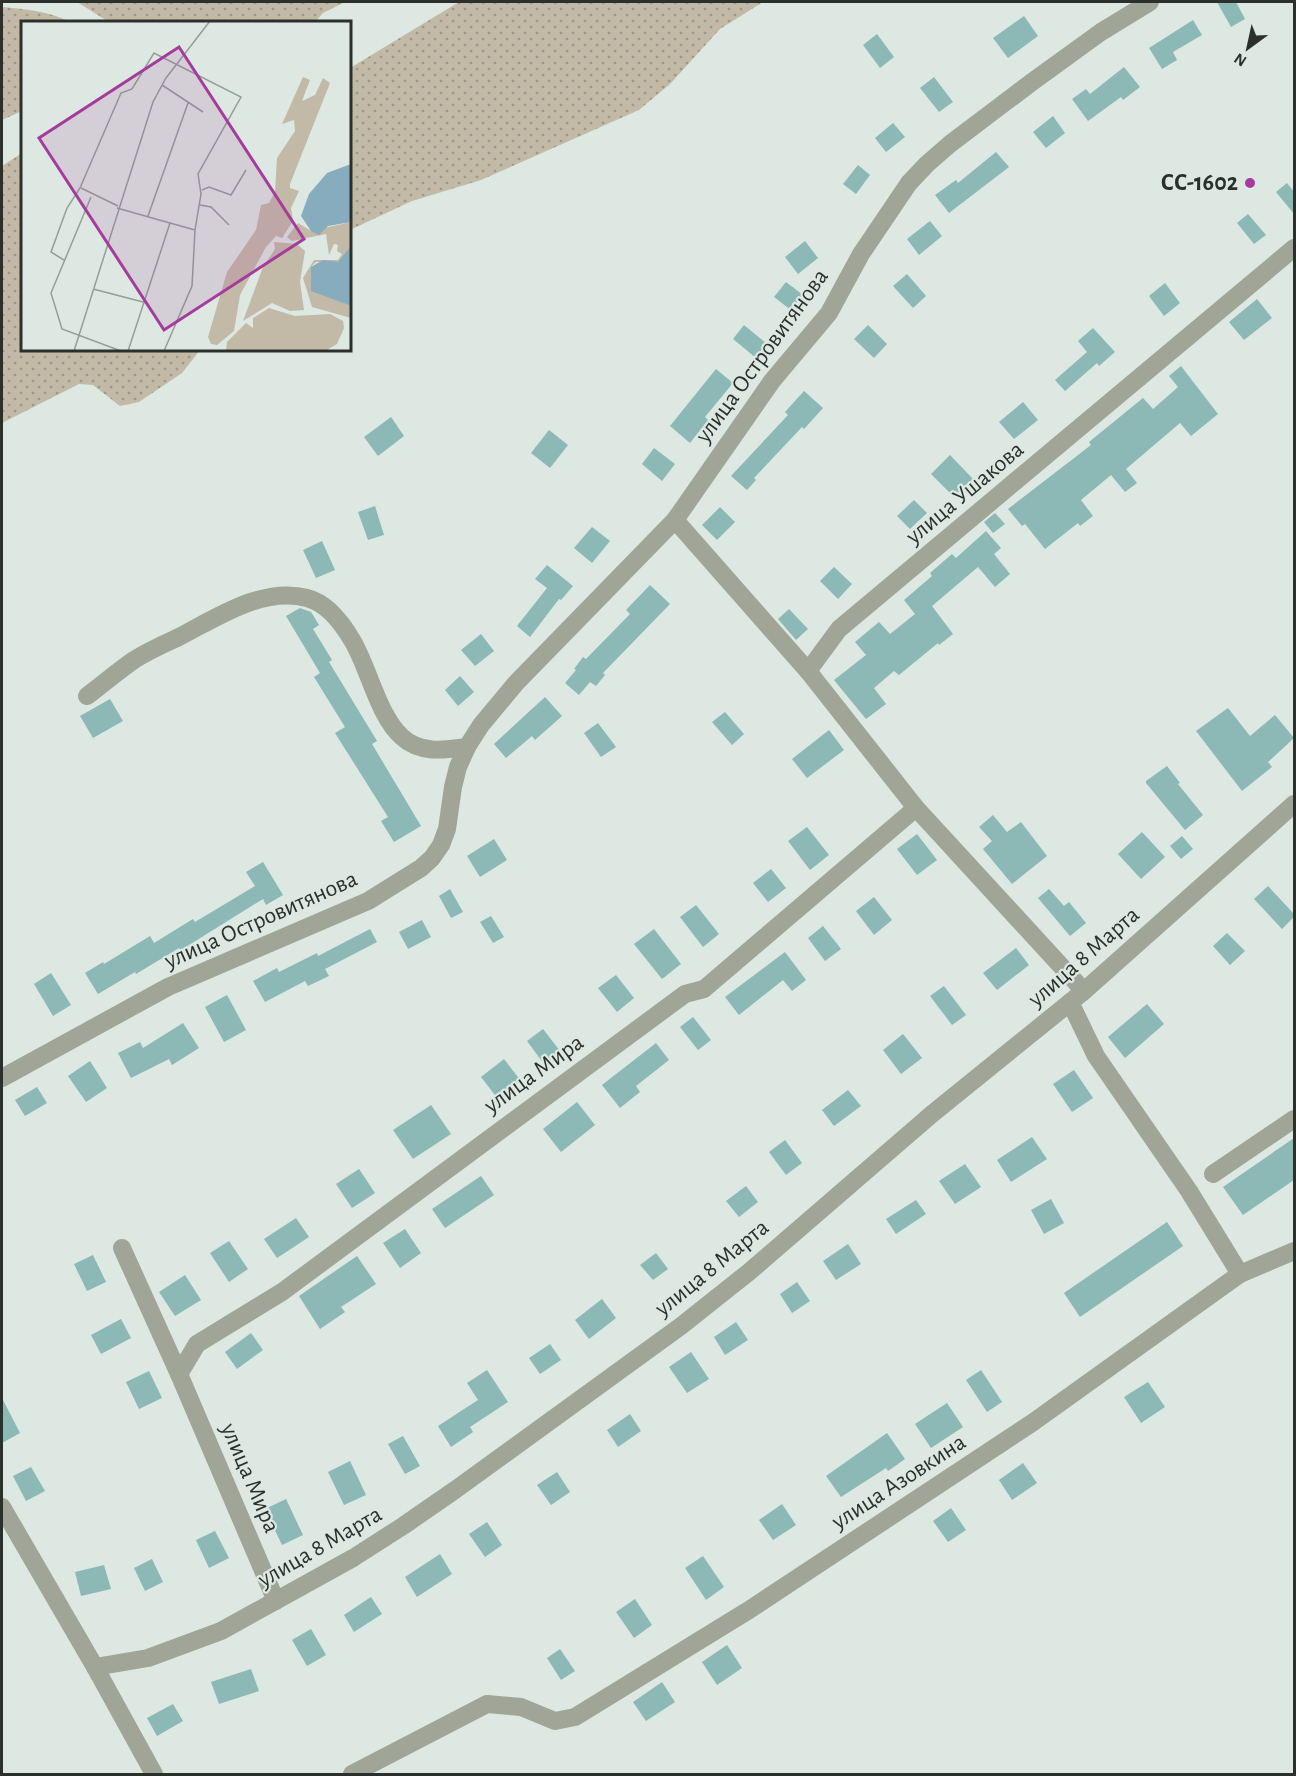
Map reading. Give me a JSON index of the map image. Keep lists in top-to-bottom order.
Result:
{
  "streets": {
    "street": [
      "улица Островитянова",
      "улица Ушакова",
      "улица 8 Марта",
      "улица Мира",
      "улица Азовкина"
    ]
  },
  "crossings": [
    ["улица 8 Марта", "улица Мира"]
  ],
  "places": ["СС-1602"],
  "north": "bottom left"
}
